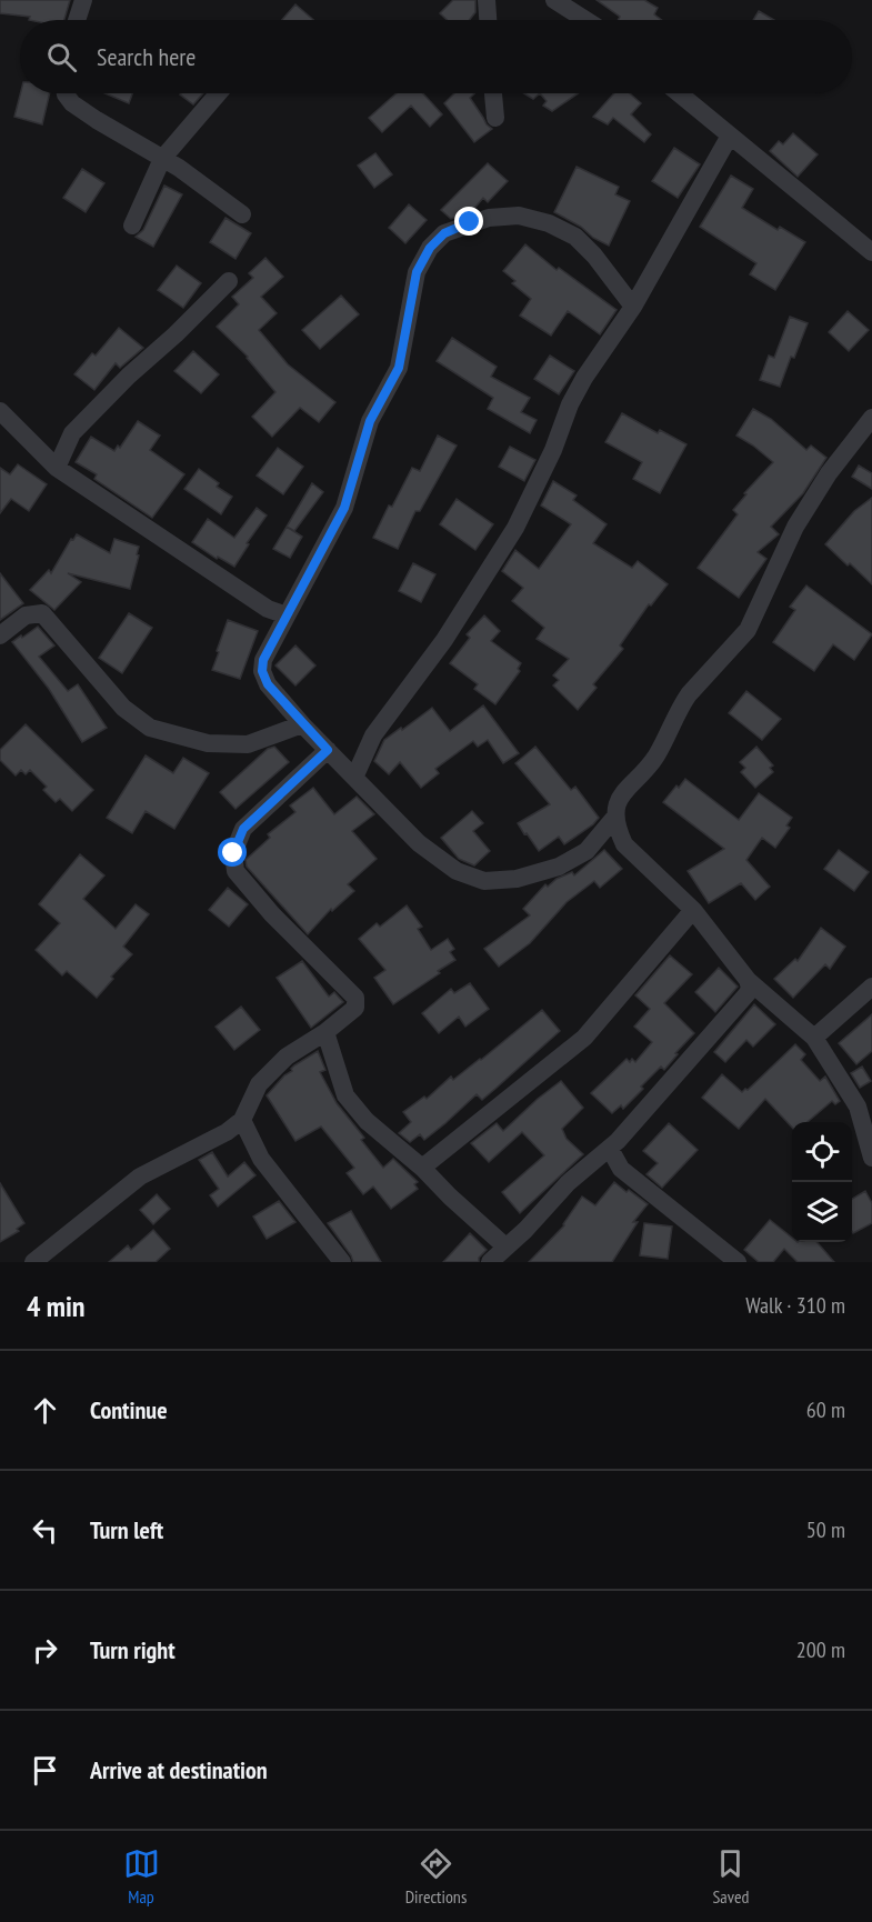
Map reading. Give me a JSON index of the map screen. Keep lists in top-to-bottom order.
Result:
{
  "page": {
    "search": "Search here",
    "heading": ["4 min", "Walk · 310 m"],
    "list": [
      ["Continue", "60 m"],
      ["Turn left", "50 m"],
      ["Turn right", "200 m"],
      "Arrive at destination"
    ],
    "nav": ["Map", "Directions", "Saved"]
  }
}
